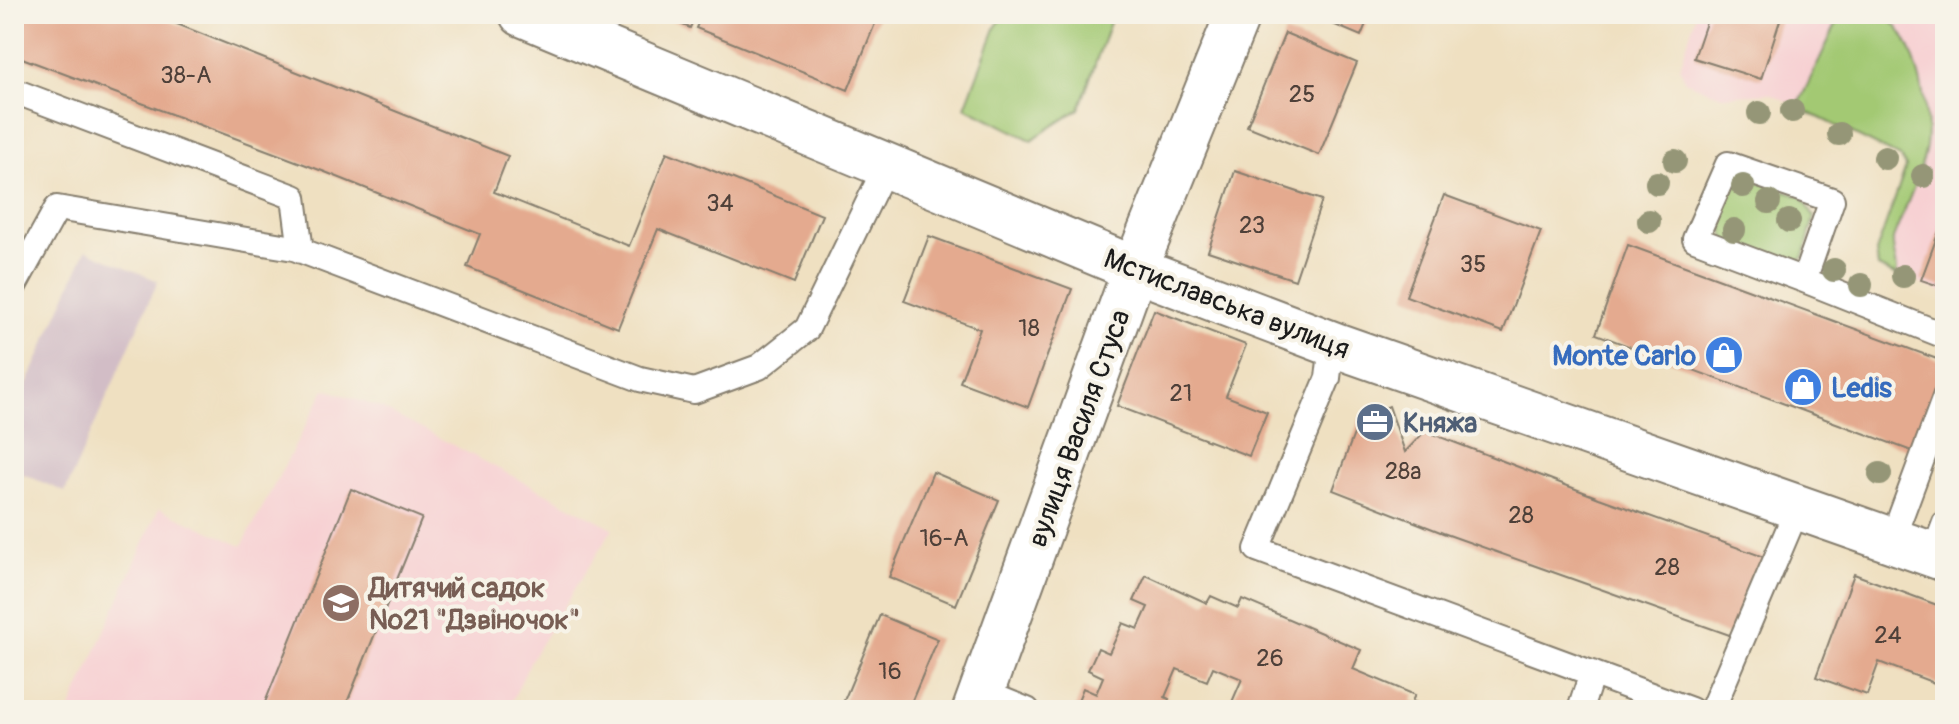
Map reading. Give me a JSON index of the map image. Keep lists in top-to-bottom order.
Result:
{
  "streets": {
    "street": ["Мстиславська вулиця", "вулиця Василя Стуса"]
  },
  "crossings": [
    ["Мстиславська вулиця", "вулиця Василя Стуса"]
  ],
  "places": {
    "shop": ["Monte Carlo", "Ledis"],
    "office": ["Княжа"],
    "school or university": ["Дитячий садок №21 \"Дзвіночок\""]
  },
  "house_numbers": [
    "38-А",
    "25",
    "34",
    "23",
    "35",
    "18",
    "21",
    "28а",
    "28",
    "16-А",
    "28",
    "24",
    "26",
    "16"
  ]
}
